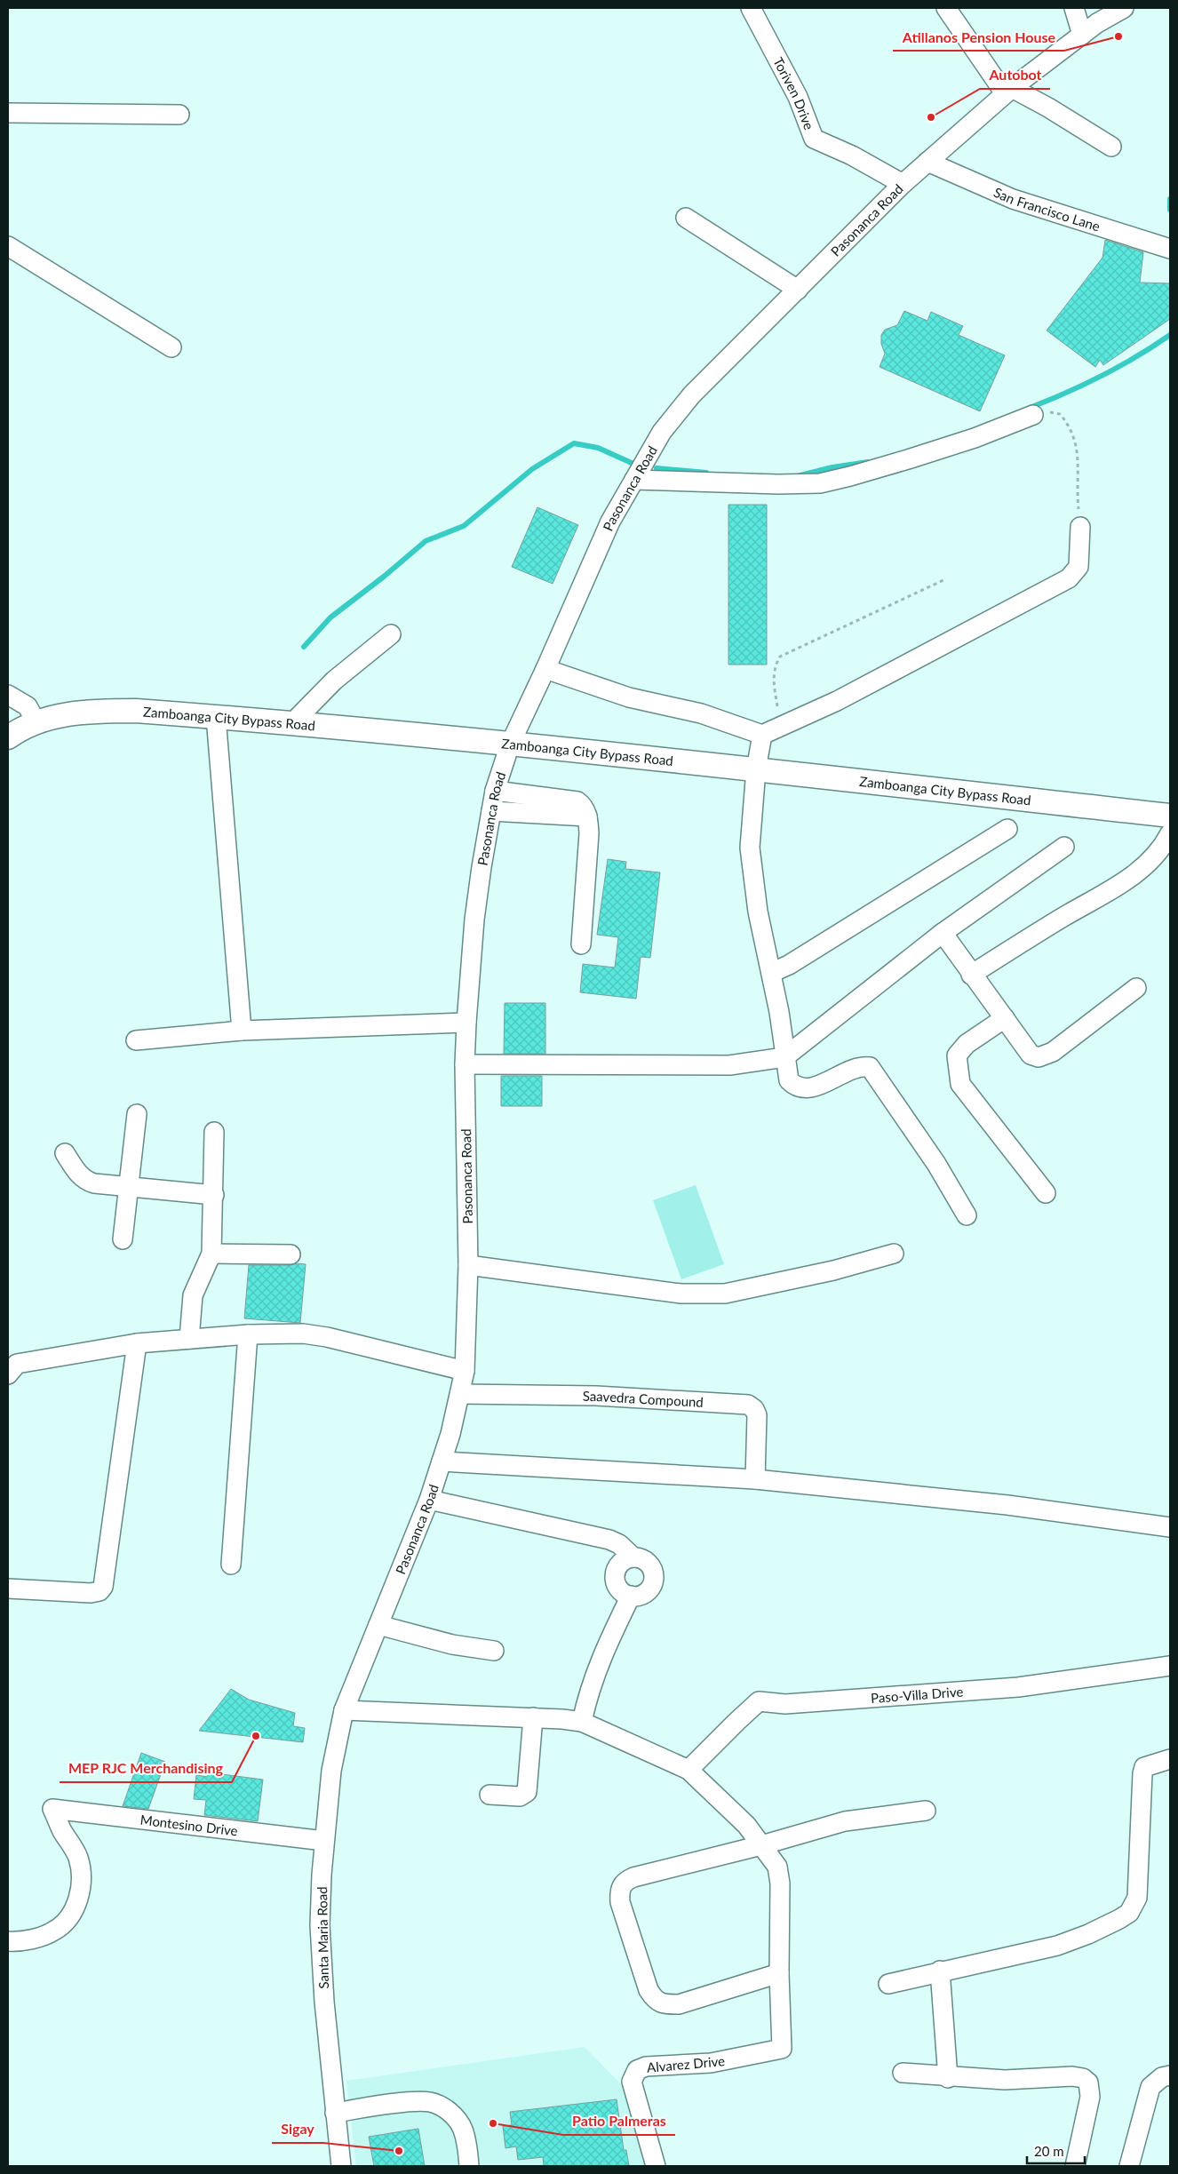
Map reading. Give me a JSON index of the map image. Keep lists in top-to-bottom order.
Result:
{
  "streets": {
    "main road": ["Zamboanga City Bypass Road"],
    "street": [
      "Toriven Drive",
      "San Francisco Lane",
      "Pasonanca Road",
      "Saavedra Compound",
      "Paso-Villa Drive",
      "Montesino Drive",
      "Santa Maria Road",
      "Alvarez Drive"
    ]
  },
  "crossings": [
    ["Toriven Drive", "Pasonanca Road"],
    ["San Francisco Lane", "Pasonanca Road"],
    ["Pasonanca Road", "Zamboanga City Bypass Road"],
    ["Pasonanca Road", "Saavedra Compound"],
    ["Pasonanca Road", "Santa Maria Road"],
    ["Montesino Drive", "Santa Maria Road"]
  ],
  "places": [
    "Atillanos Pension House",
    "Autobot",
    "MEP RJC Merchandising",
    "Patio Palmeras",
    "Sigay"
  ],
  "scale_bar": "20 m"
}
